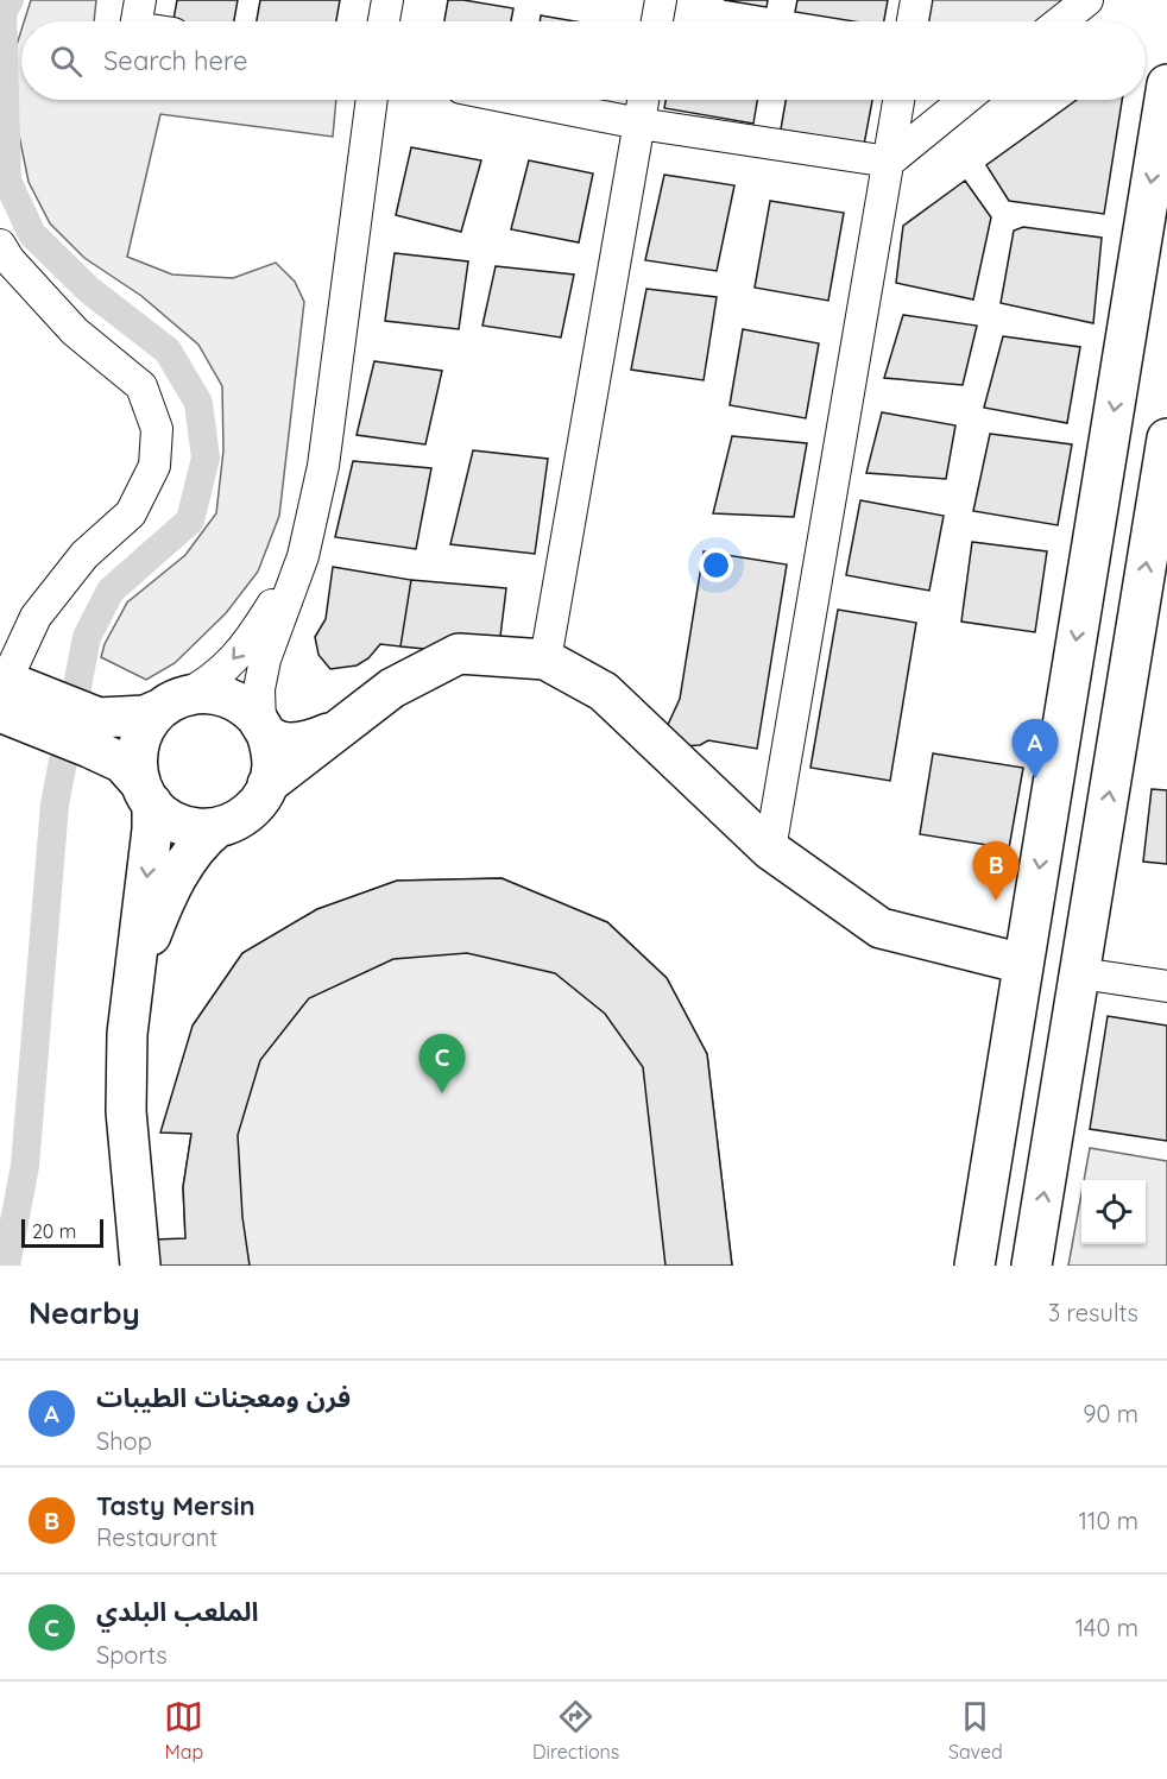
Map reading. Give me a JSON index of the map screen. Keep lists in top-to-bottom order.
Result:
{
  "scale_bar": "20 m",
  "page": {
    "search": "Search here",
    "pins": ["A", "B", "C"],
    "scale": "20 m",
    "heading": ["Nearby", "3 results"],
    "list": [
      {
        "mark": "A",
        "name": "فرن ومعجنات الطيبات",
        "note": "Shop",
        "value": "90 m"
      },
      {
        "mark": "B",
        "name": "Tasty Mersin",
        "note": "Restaurant",
        "value": "110 m"
      },
      {
        "mark": "C",
        "name": "الملعب البلدي",
        "note": "Sports",
        "value": "140 m"
      }
    ],
    "nav": ["Map", "Directions", "Saved"]
  }
}
